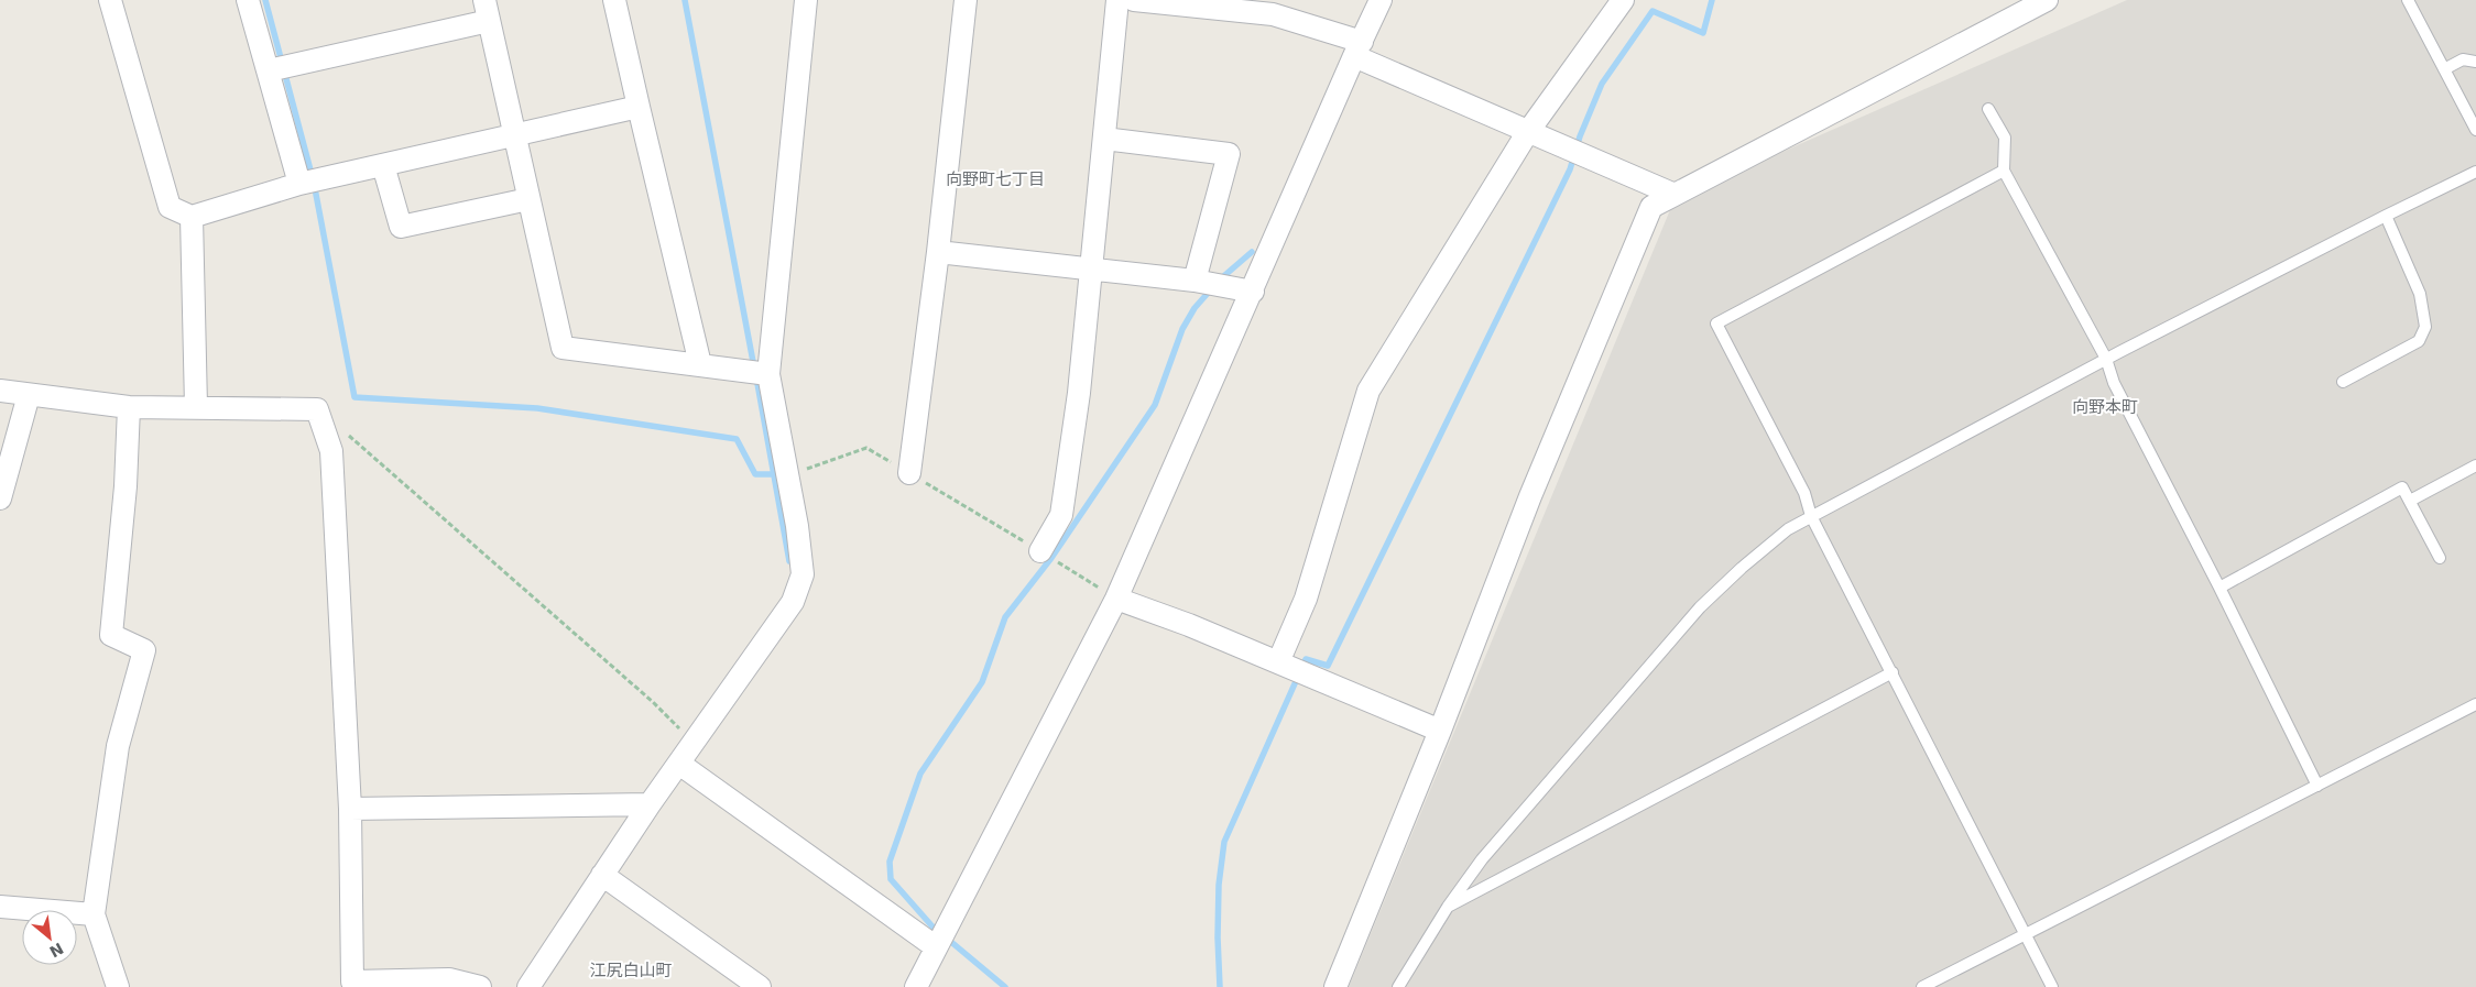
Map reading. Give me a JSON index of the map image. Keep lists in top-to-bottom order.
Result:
{
  "districts": ["向野町七丁目", "向野本町", "江尻白山町"],
  "north": "bottom right"
}
